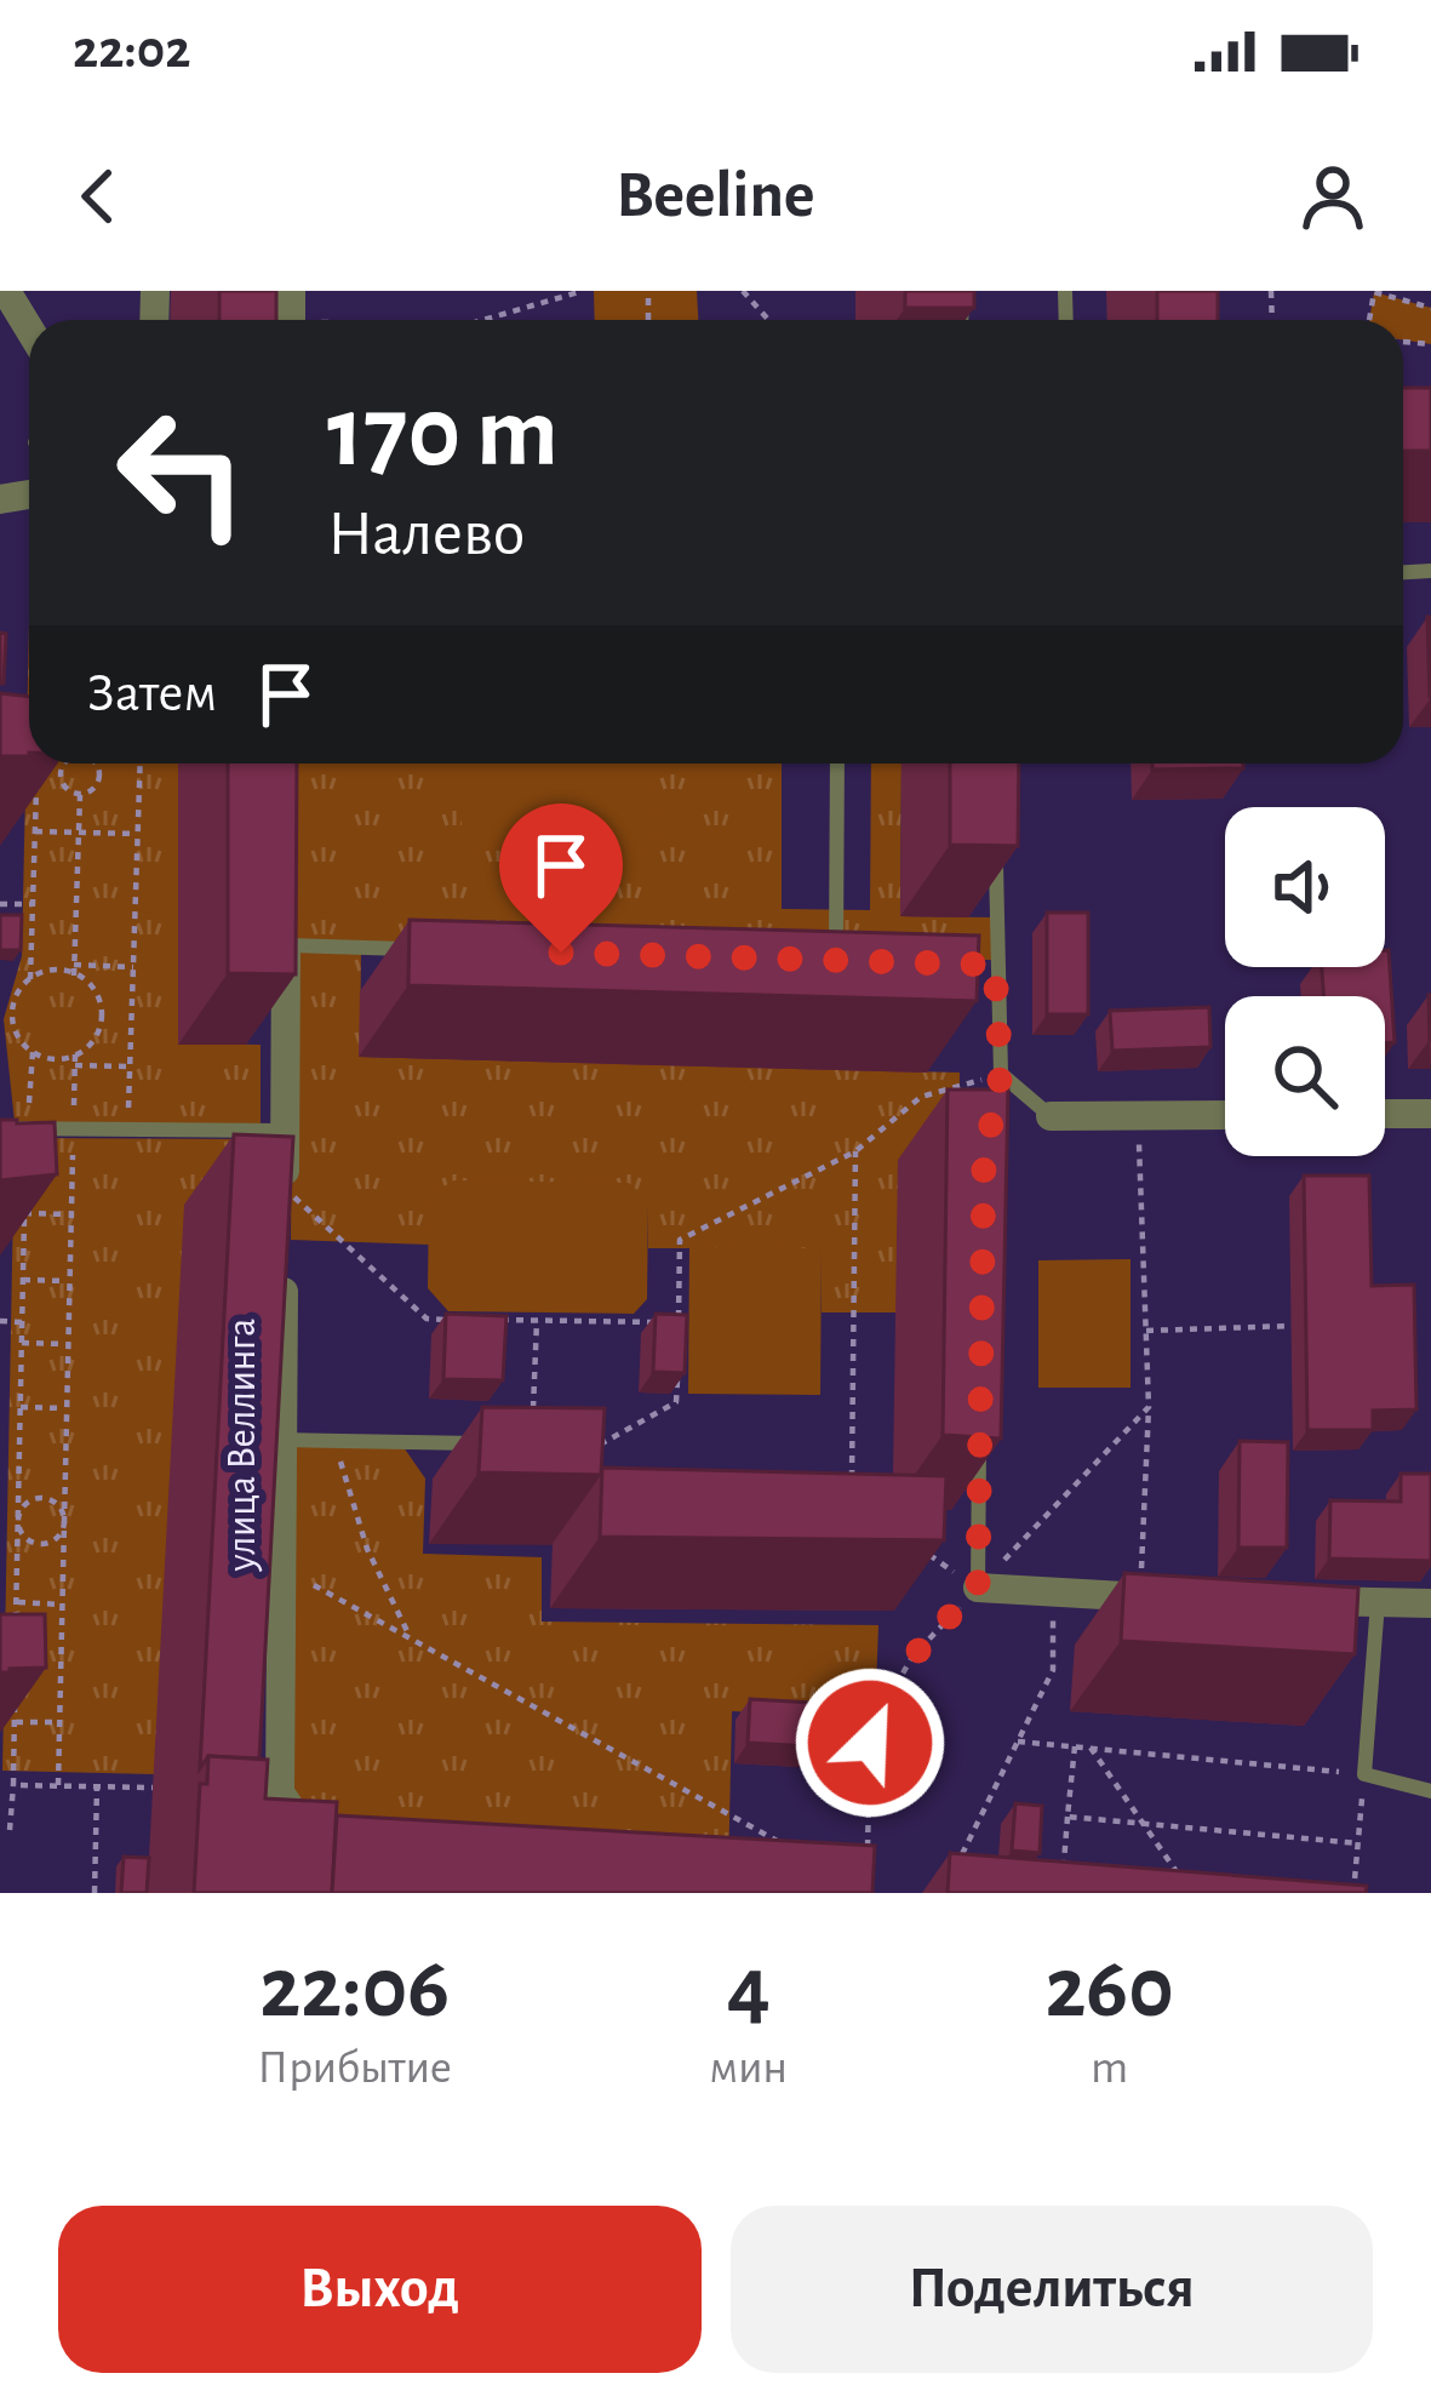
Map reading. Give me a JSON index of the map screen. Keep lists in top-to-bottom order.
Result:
{
  "streets": {
    "street": ["улица Веллинга"]
  },
  "page": {
    "status": "22:02",
    "header": "Beeline",
    "turn": ["170 m", "Налево"],
    "then": "Затем",
    "eta": [
      "22:06",
      "Прибытие",
      "4",
      "мин",
      "260",
      "m"
    ],
    "buttons": ["Выход", "Поделиться"]
  }
}
